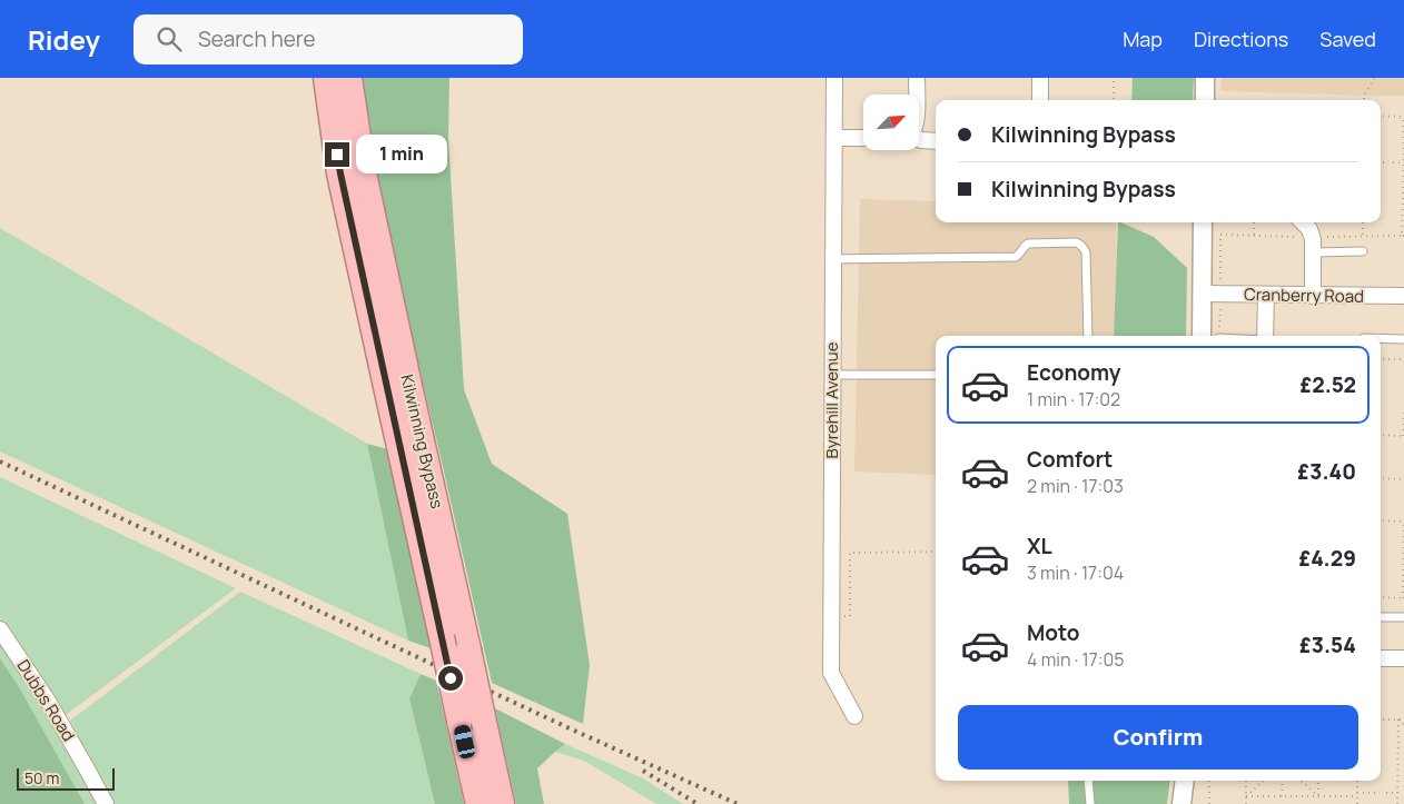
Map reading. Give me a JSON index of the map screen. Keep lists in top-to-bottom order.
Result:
{
  "streets": {
    "highway": ["Kilwinning Bypass"],
    "street": ["Cranberry Road", "Byrehill Avenue", "Dubbs Road"]
  },
  "scale_bar": "50 m",
  "north": "top right",
  "page": {
    "header": "Ridey",
    "search": "Search here",
    "nav": ["Map", "Directions", "Saved"],
    "banner": ["Kilwinning Bypass", "Kilwinning Bypass"],
    "bubble": "1 min",
    "list": [
      {
        "name": "Economy",
        "note": "1 min · 17:02",
        "value": "£2.52"
      },
      {
        "name": "Comfort",
        "note": "2 min · 17:03",
        "value": "£3.40"
      },
      {
        "name": "XL",
        "note": "3 min · 17:04",
        "value": "£4.29"
      },
      {
        "name": "Moto",
        "note": "4 min · 17:05",
        "value": "£3.54"
      }
    ],
    "buttons": "Confirm",
    "scale": "50 m"
  }
}
